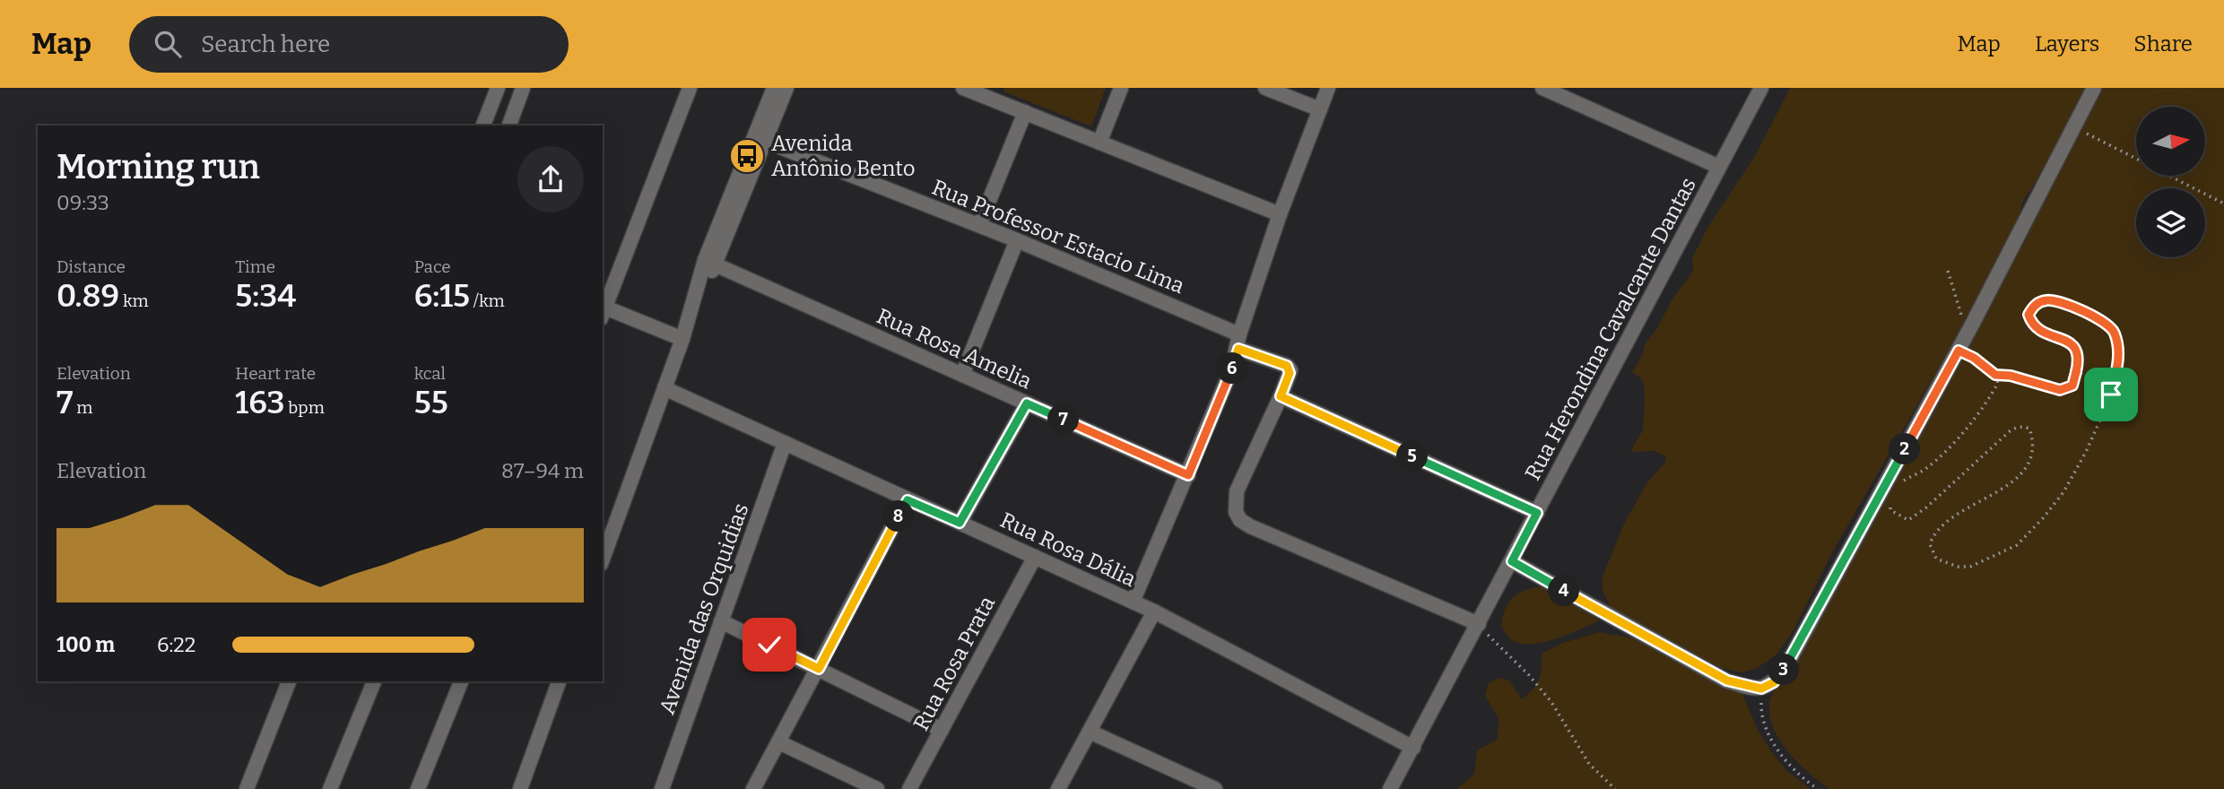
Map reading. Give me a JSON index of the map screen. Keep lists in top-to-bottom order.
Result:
{
  "streets": {
    "street": [
      "Rua Professor Estacio Lima",
      "Rua Herondina Cavalcante Dantas",
      "Rua Rosa Amelia",
      "Rua Rosa Dália",
      "Avenida das Orquidias",
      "Rua Rosa Prata"
    ]
  },
  "crossings": [
    ["Rua Herondina Cavalcante Dantas", "Rua Rosa Dália"],
    ["Rua Rosa Dália", "Avenida das Orquidias"],
    ["Rua Rosa Dália", "Rua Rosa Prata"]
  ],
  "places": {
    "bus stop": ["Avenida Antônio Bento"]
  },
  "north": "right",
  "page": {
    "header": "Map",
    "search": "Search here",
    "nav": ["Map", "Layers", "Share"],
    "heading": ["Morning run", "09:33"],
    "stats": [
      ["Distance", "0.89 km"],
      ["Time", "5:34"],
      ["Pace", "6:15 /km"],
      ["Elevation", "7 m"],
      ["Heart rate", "163 bpm"],
      ["kcal", "55"]
    ],
    "pins": [
      "6",
      "7",
      "2",
      "5",
      "8",
      "4",
      "3"
    ],
    "chart": ["Elevation", "87–94 m"],
    "list": [
      {
        "name": "100 m",
        "note": "6:22"
      }
    ]
  }
}
